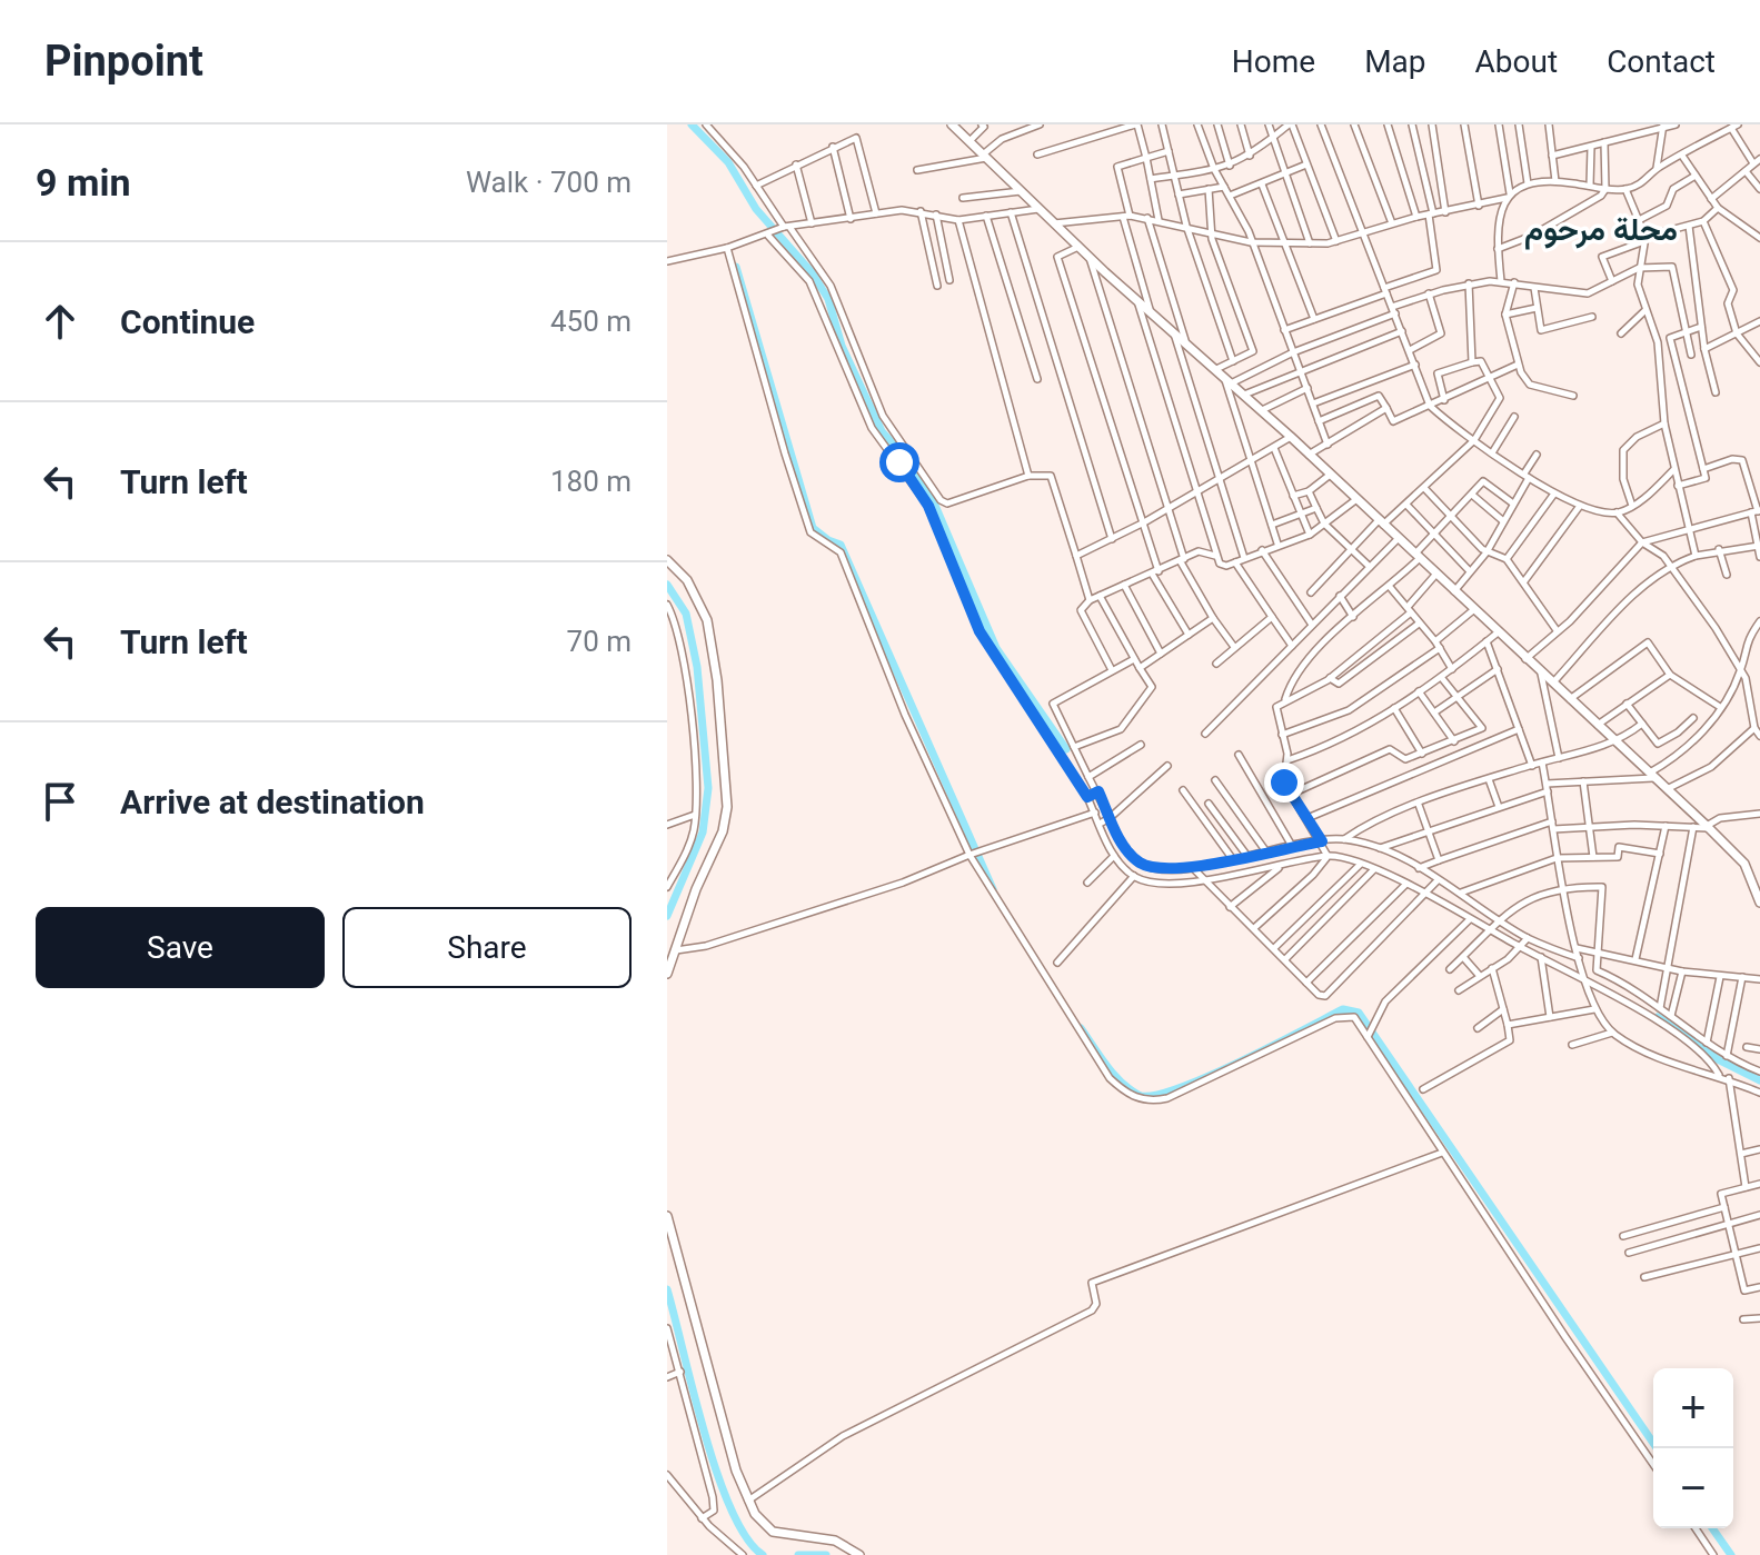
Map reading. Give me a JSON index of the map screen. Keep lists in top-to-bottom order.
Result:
{
  "districts": ["محلة مرحوم"],
  "page": {
    "header": "Pinpoint",
    "nav": [
      "Home",
      "Map",
      "About",
      "Contact"
    ],
    "heading": ["9 min", "Walk · 700 m"],
    "list": [
      ["Continue", "450 m"],
      ["Turn left", "180 m"],
      ["Turn left", "70 m"],
      "Arrive at destination"
    ],
    "buttons": ["Save", "Share"],
    "map_buttons": ["+", "−"]
  }
}
